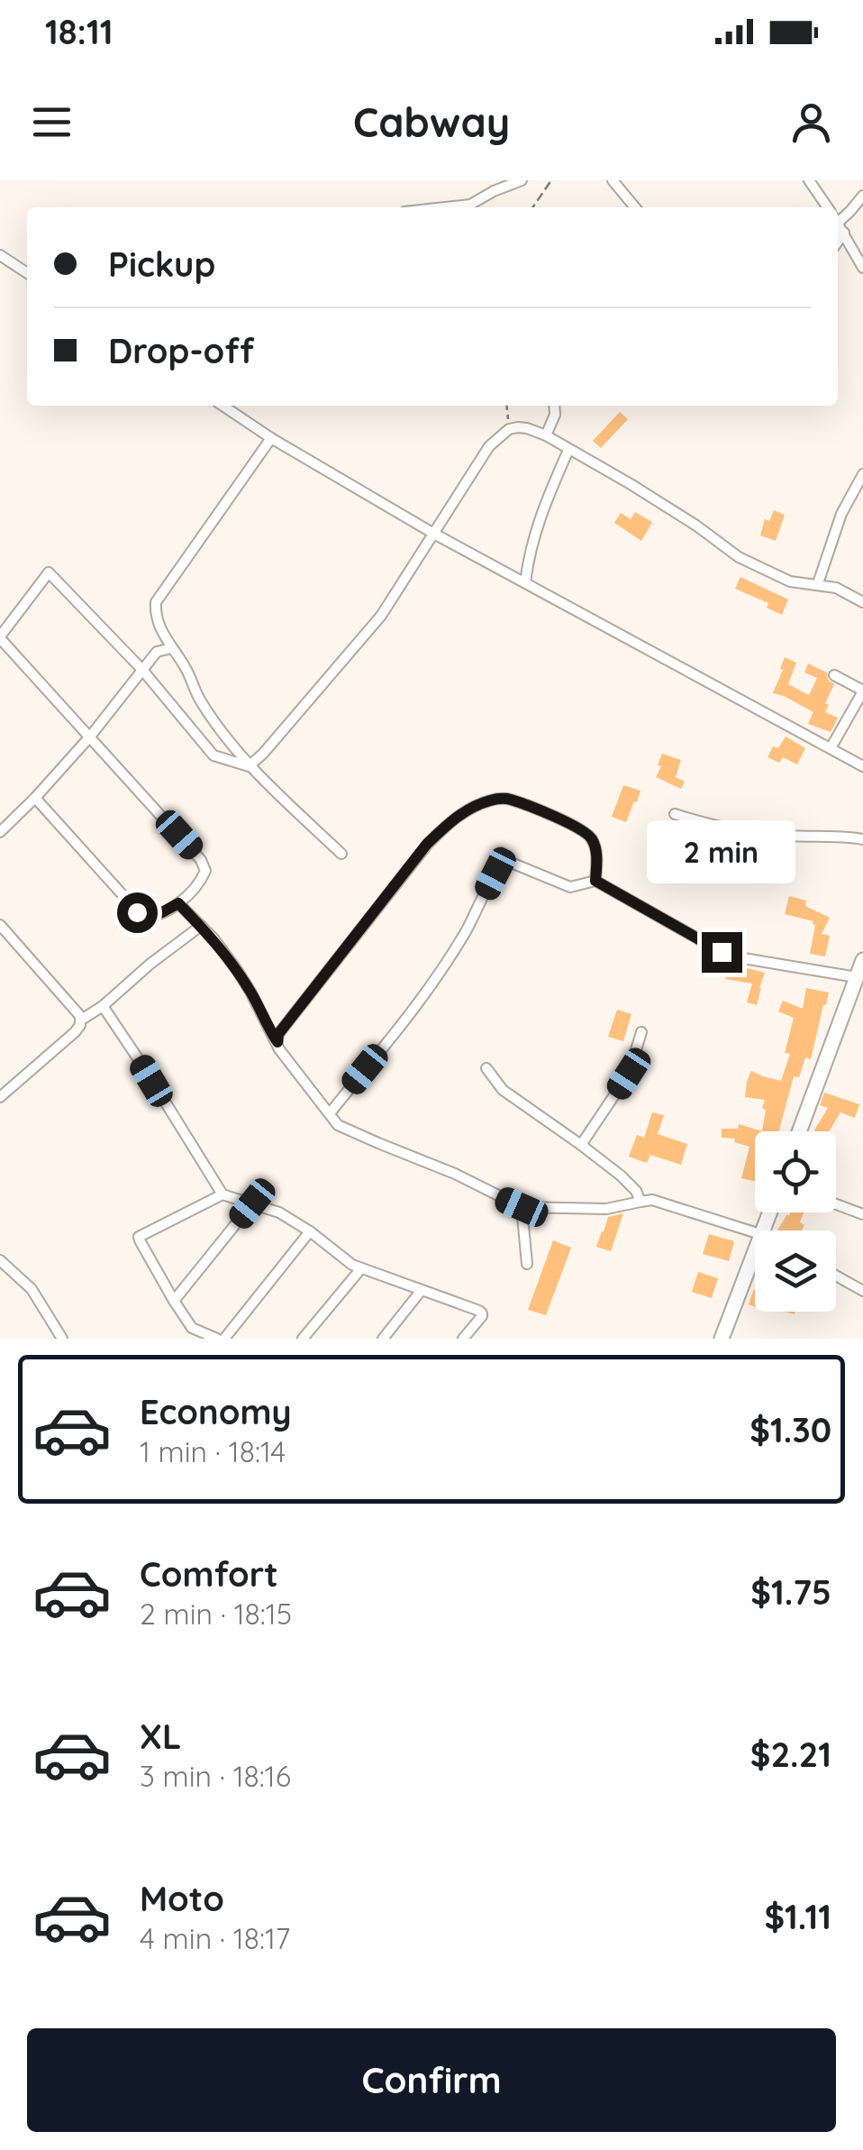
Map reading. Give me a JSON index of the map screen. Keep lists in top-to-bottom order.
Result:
{
  "page": {
    "status": "18:11",
    "header": "Cabway",
    "banner": ["Pickup", "Drop-off"],
    "bubble": "2 min",
    "list": [
      {
        "name": "Economy",
        "note": "1 min · 18:14",
        "value": "$1.30"
      },
      {
        "name": "Comfort",
        "note": "2 min · 18:15",
        "value": "$1.75"
      },
      {
        "name": "XL",
        "note": "3 min · 18:16",
        "value": "$2.21"
      },
      {
        "name": "Moto",
        "note": "4 min · 18:17",
        "value": "$1.11"
      }
    ],
    "buttons": "Confirm"
  }
}
